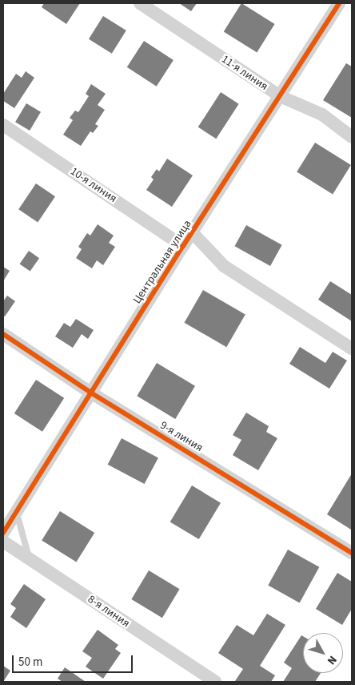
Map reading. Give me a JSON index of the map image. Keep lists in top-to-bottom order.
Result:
{
  "streets": {
    "street": [
      "11-я линия",
      "10-я линия",
      "Центральная улица",
      "9-я линия",
      "8-я линия"
    ]
  },
  "crossings": [
    ["11-я линия", "Центральная улица"],
    ["10-я линия", "Центральная улица"],
    ["Центральная улица", "9-я линия"]
  ],
  "scale_bar": "50 m",
  "north": "bottom right"
}
